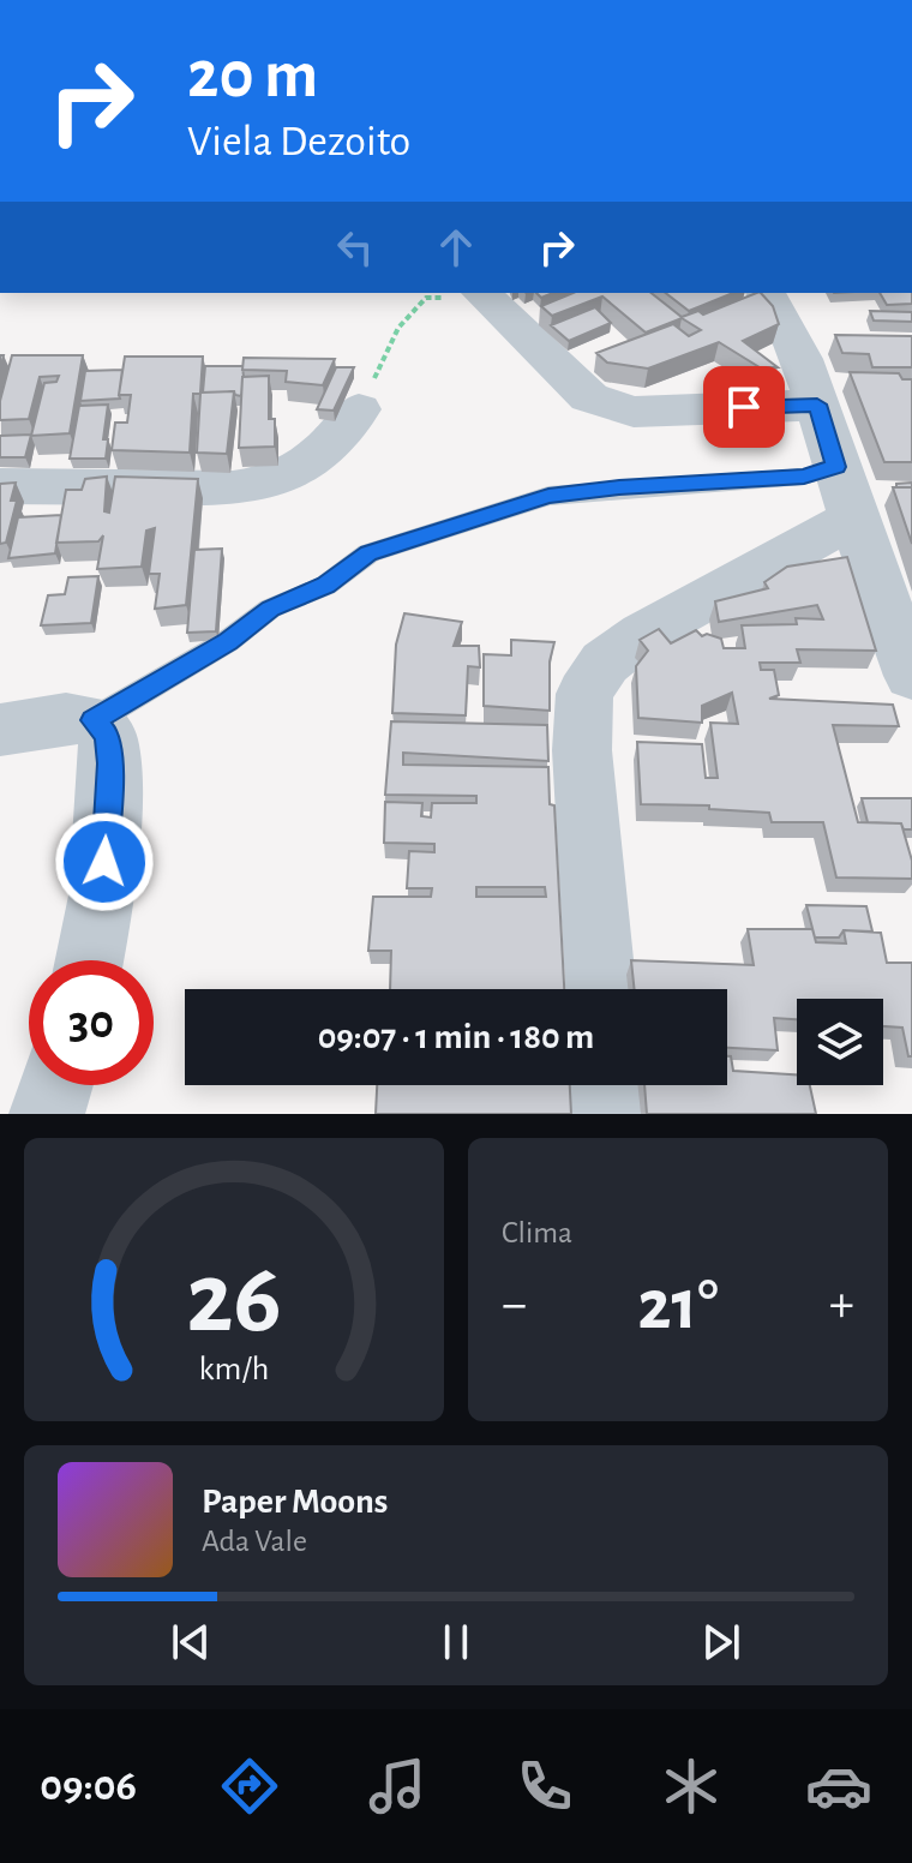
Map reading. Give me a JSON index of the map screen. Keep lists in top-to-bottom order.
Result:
{
  "page": {
    "turn": ["20 m", "Viela Dezoito"],
    "limit": "30",
    "trip": "09:07 · 1 min · 180 m",
    "tile": "Clima",
    "heat": ["−", "21°", "+"],
    "song": ["Paper Moons", "Ada Vale"],
    "tabs": "09:06",
    "gauge": ["26", "km/h"]
  }
}
